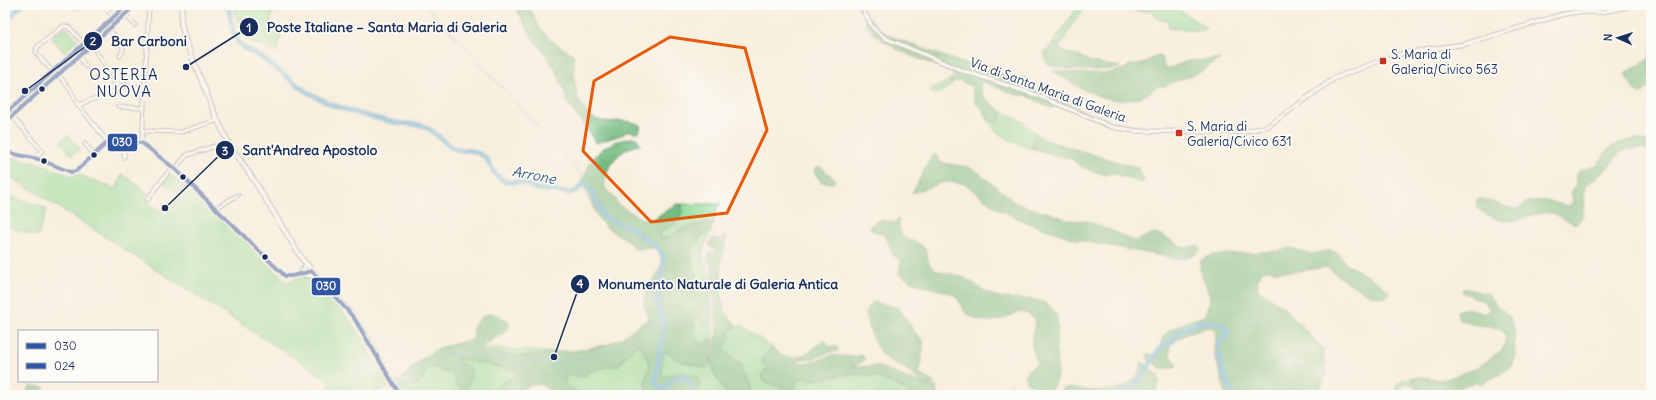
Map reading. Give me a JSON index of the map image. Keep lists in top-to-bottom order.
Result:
{
  "streets": {
    "street": ["Via di Santa Maria di Galeria"]
  },
  "districts": ["OSTERIA NUOVA"],
  "water": ["Arrone"],
  "places": {
    "transit": ["S. Maria di Galeria/Civico 563", "S. Maria di Galeria/Civico 631"],
    "other": [
      "Poste Italiane – Santa Maria di Galeria",
      "Bar Carboni",
      "Sant'Andrea Apostolo",
      "Monumento Naturale di Galeria Antica"
    ]
  },
  "lines": ["transit line 030", "transit line 024"],
  "legend": ["030", "024"],
  "north": "left"
}
